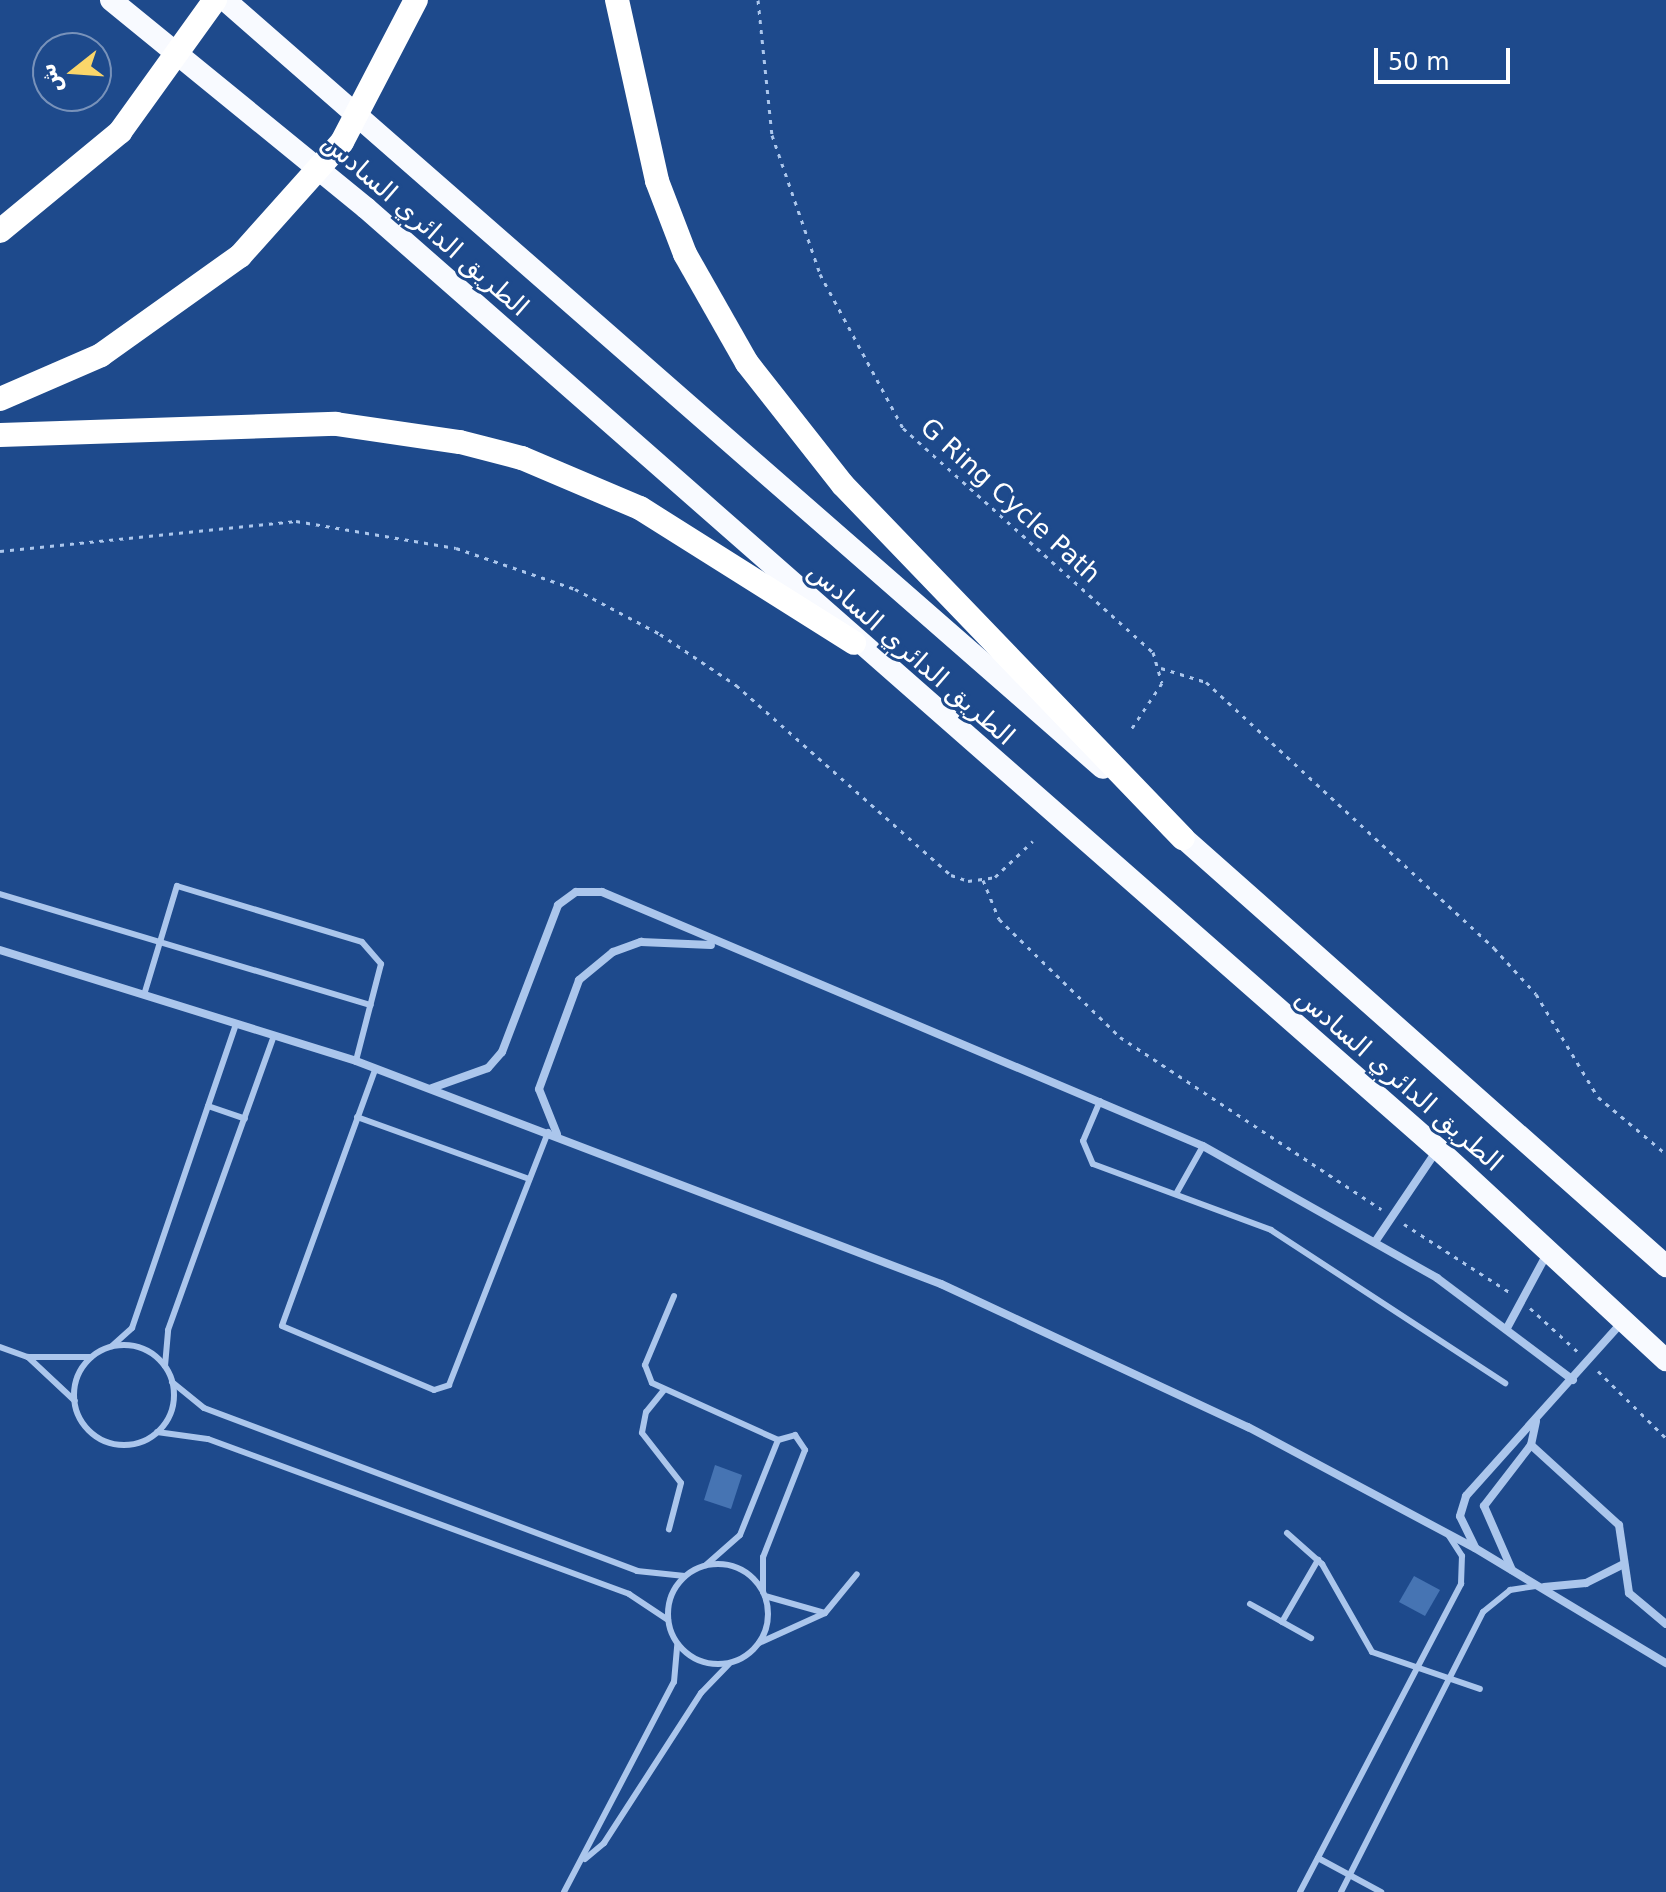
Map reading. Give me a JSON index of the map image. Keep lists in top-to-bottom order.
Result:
{
  "streets": {
    "highway": ["الطريق الدائري السادس"],
    "path": ["G Ring Cycle Path"]
  },
  "scale_bar": "50 m",
  "north": "left"
}
